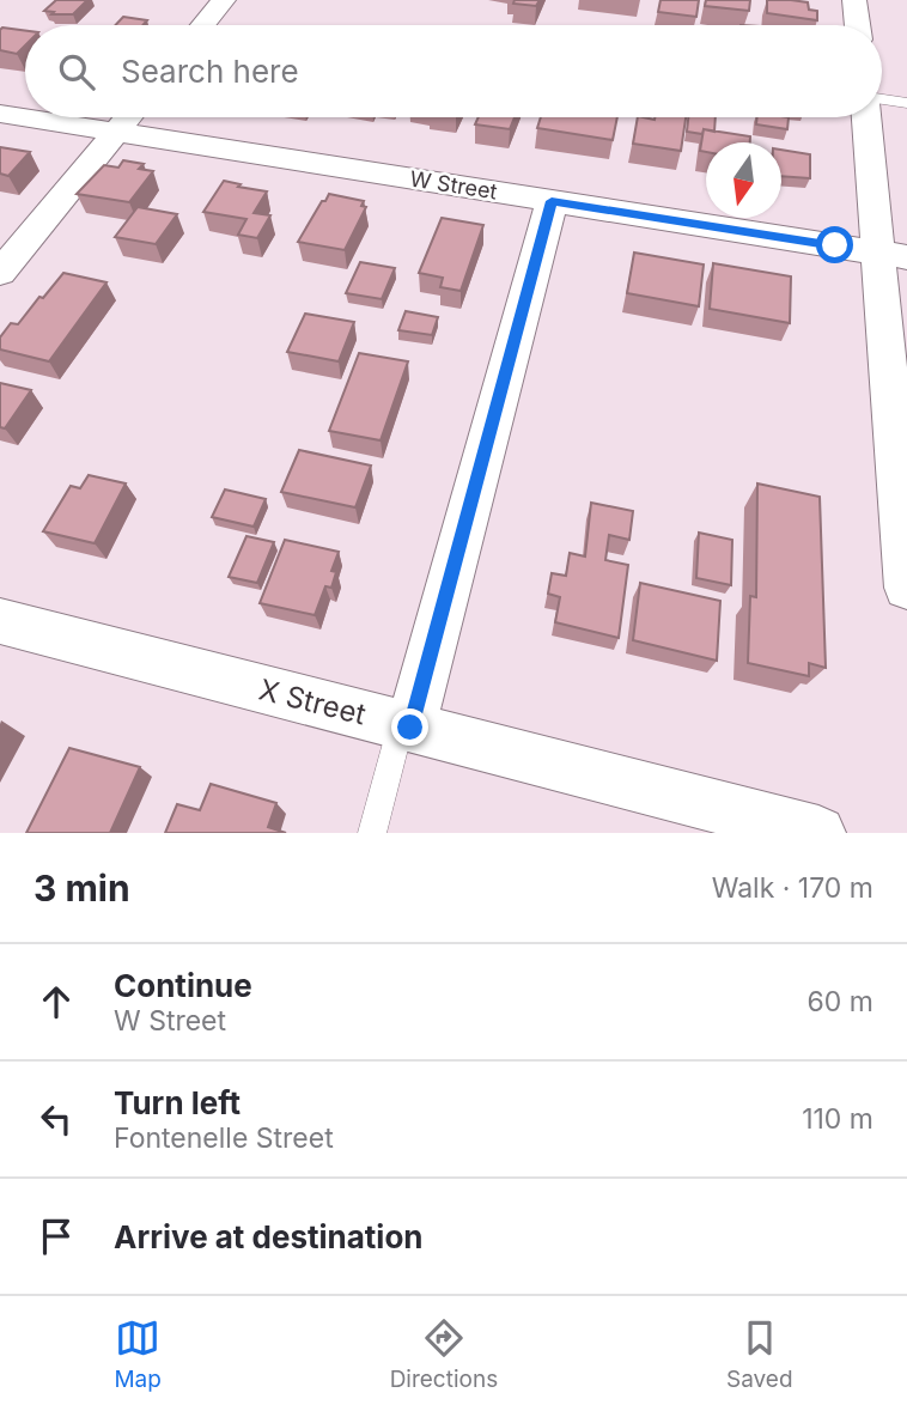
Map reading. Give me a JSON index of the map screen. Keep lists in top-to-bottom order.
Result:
{
  "streets": {
    "street": ["W Street", "X Street"]
  },
  "north": "bottom",
  "page": {
    "search": "Search here",
    "heading": ["3 min", "Walk · 170 m"],
    "list": [
      ["Continue", "W Street", "60 m"],
      ["Turn left", "Fontenelle Street", "110 m"],
      "Arrive at destination"
    ],
    "nav": ["Map", "Directions", "Saved"]
  }
}
